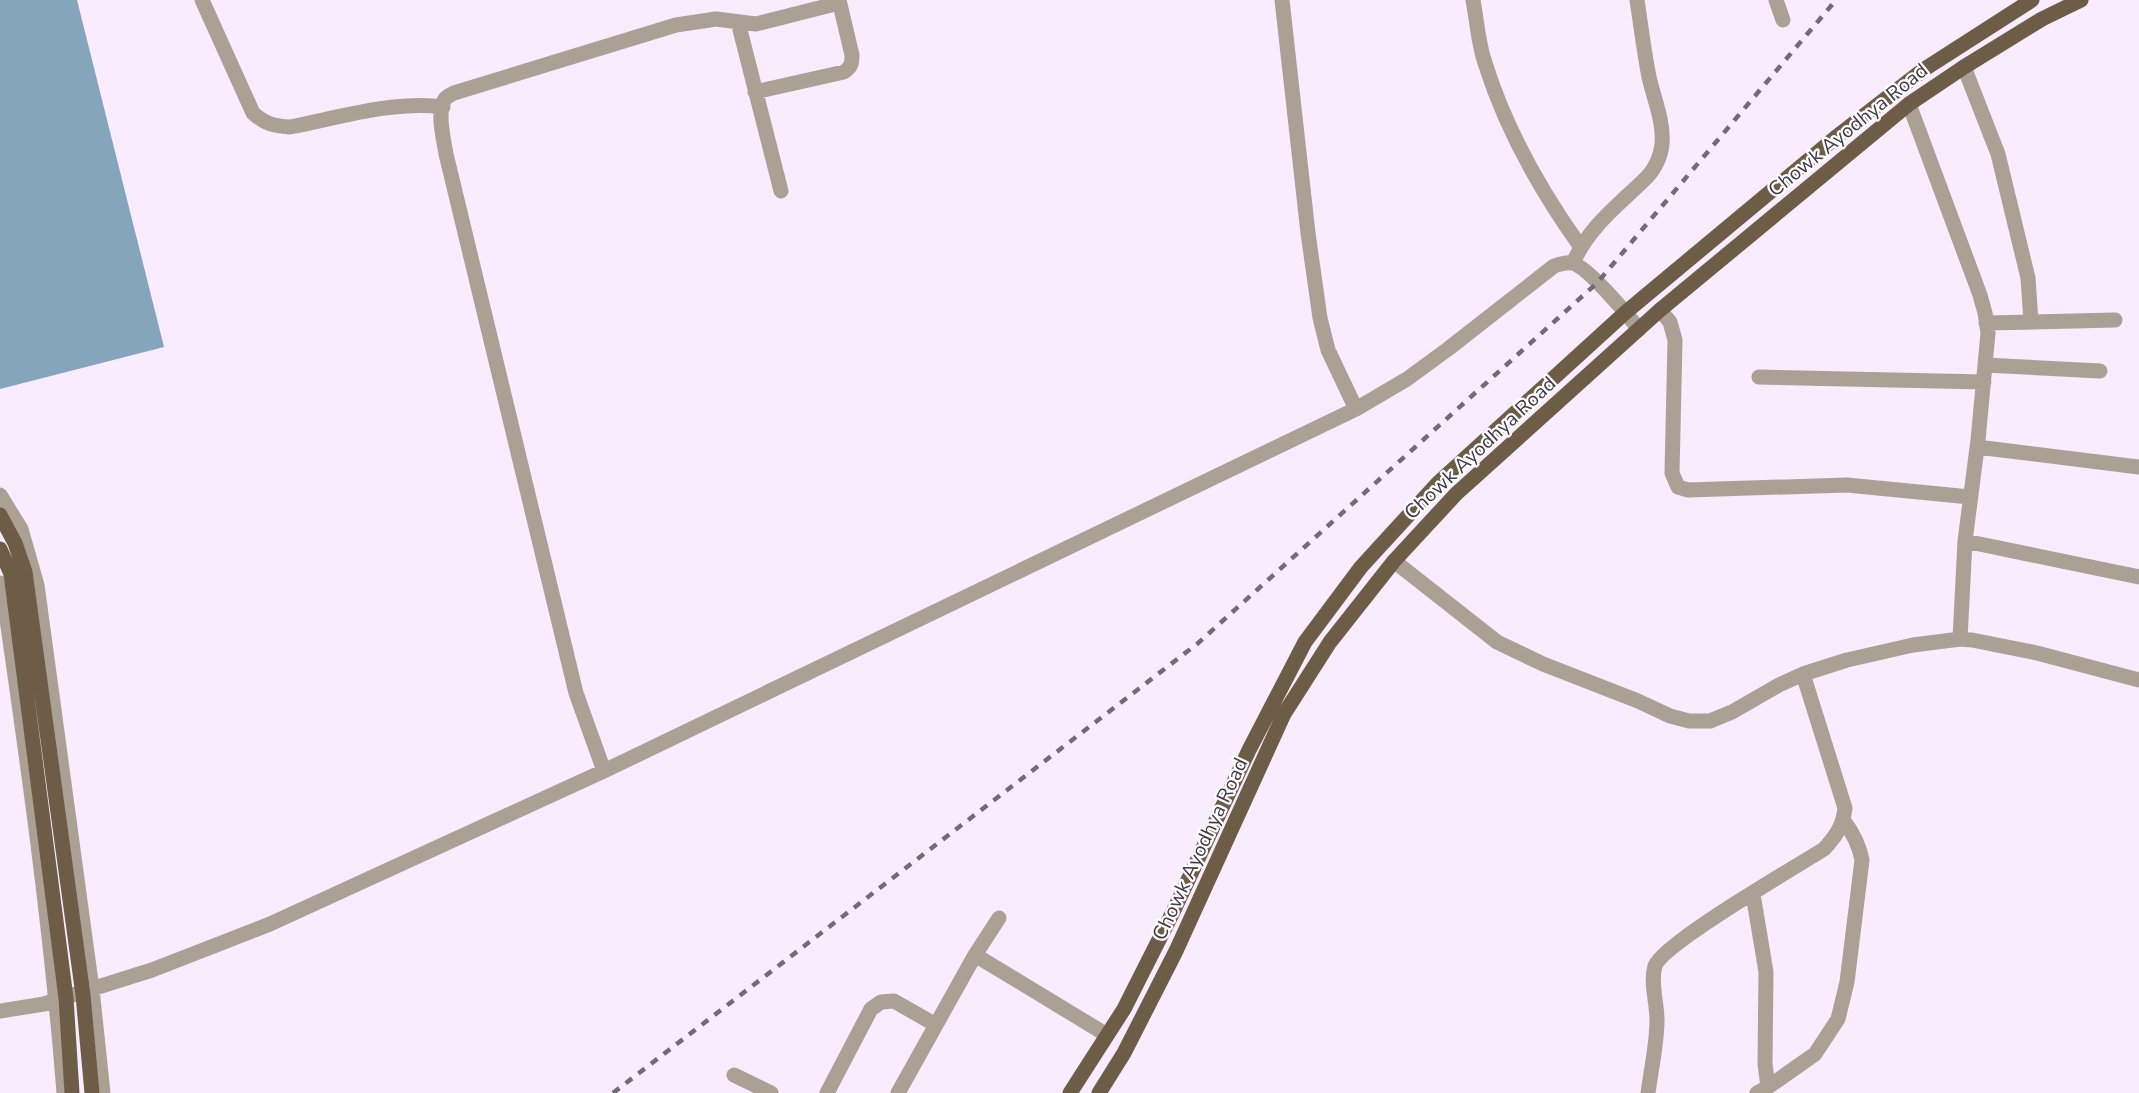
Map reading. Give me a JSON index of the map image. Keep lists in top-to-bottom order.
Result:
{
  "streets": {
    "main road": ["Chowk Ayodhya Road"]
  }
}
